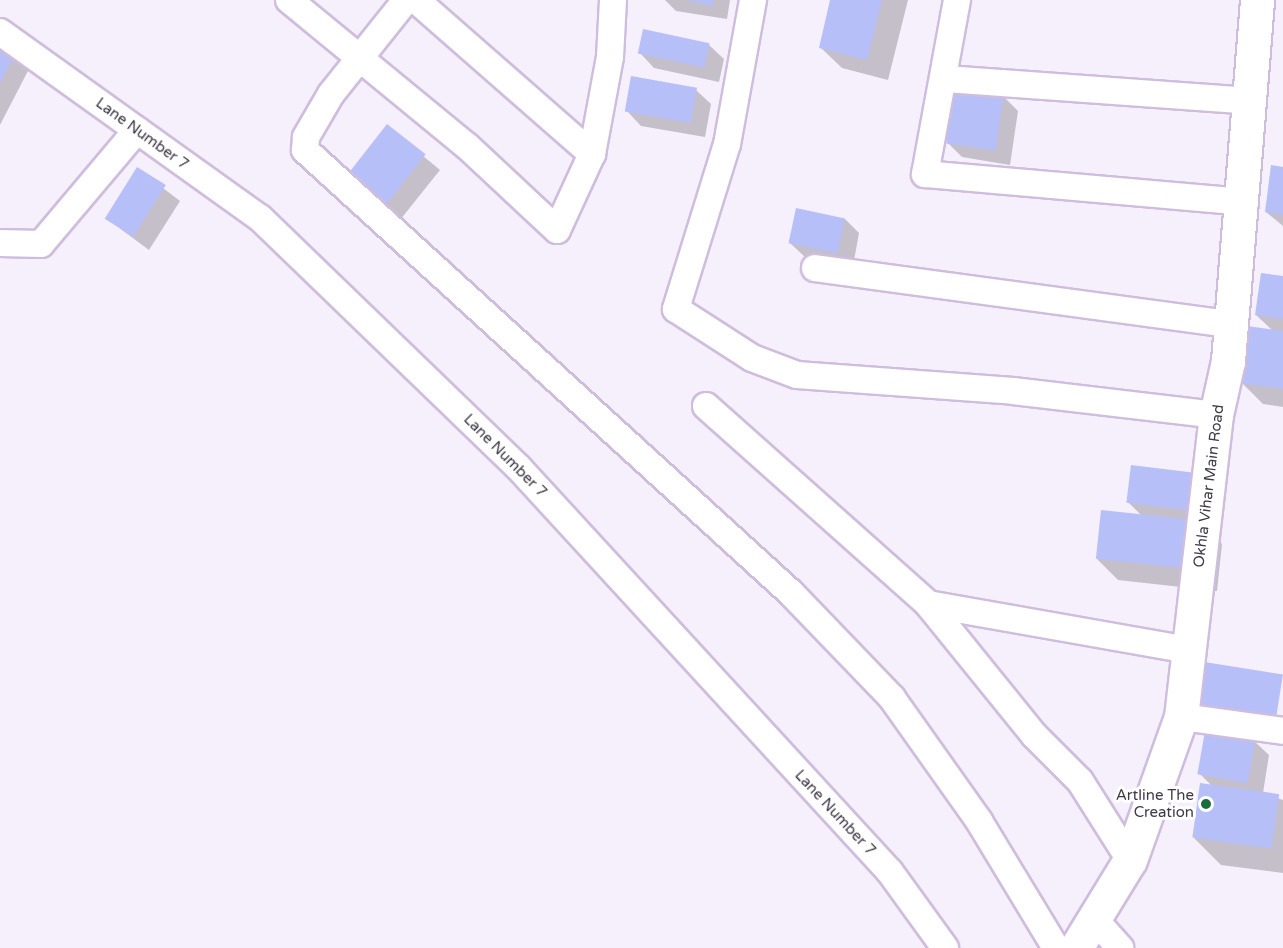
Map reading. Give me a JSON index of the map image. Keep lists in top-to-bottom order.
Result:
{
  "streets": {
    "street": ["Lane Number 7", "Okhla Vihar Main Road"]
  },
  "places": ["Artline The Creation"]
}
